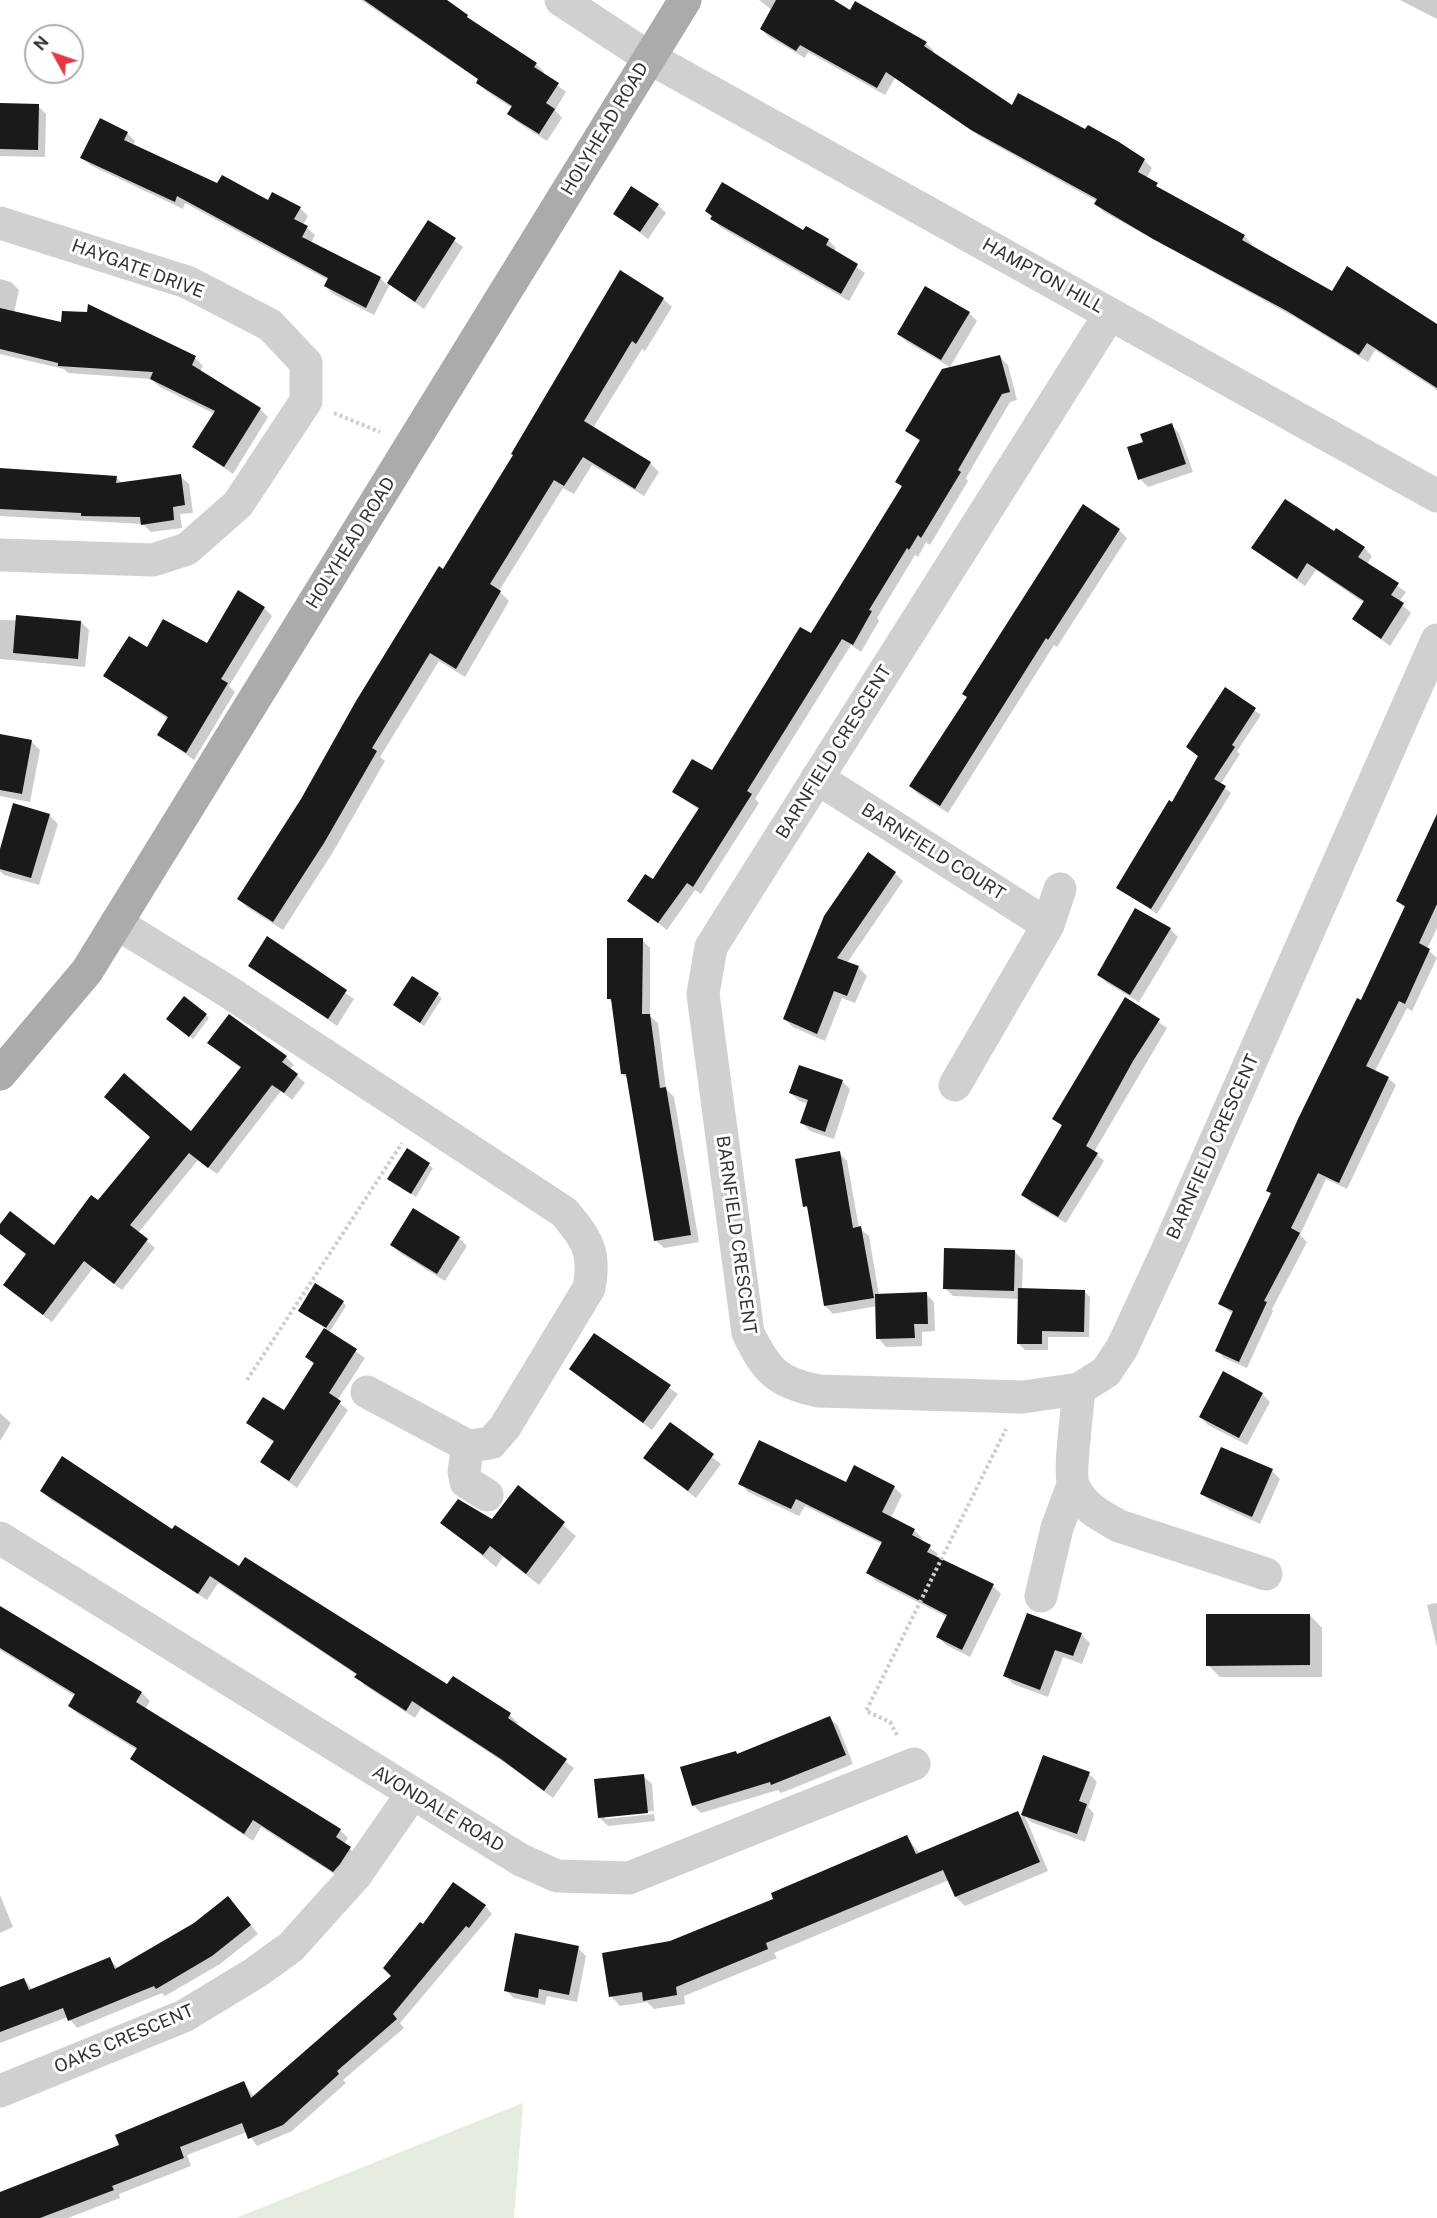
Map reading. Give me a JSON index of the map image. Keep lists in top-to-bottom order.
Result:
{
  "streets": {
    "main road": ["HOLYHEAD ROAD"],
    "street": [
      "HAYGATE DRIVE",
      "HAMPTON HILL",
      "BARNFIELD CRESCENT",
      "BARNFIELD COURT",
      "AVONDALE ROAD",
      "OAKS CRESCENT"
    ]
  },
  "crossings": [
    ["HOLYHEAD ROAD", "HAMPTON HILL"],
    ["HAMPTON HILL", "BARNFIELD CRESCENT"],
    ["BARNFIELD CRESCENT", "BARNFIELD COURT"],
    ["AVONDALE ROAD", "OAKS CRESCENT"]
  ],
  "north": "top left"
}
